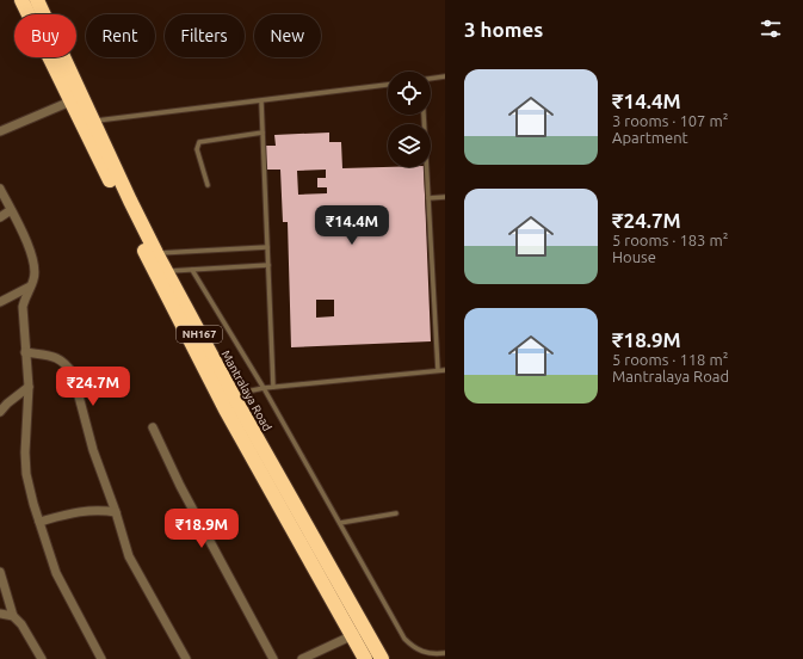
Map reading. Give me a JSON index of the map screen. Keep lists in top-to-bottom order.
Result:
{
  "streets": {
    "highway": ["NH167"]
  },
  "page": {
    "heading": "3 homes",
    "chip": [
      "Buy",
      "Rent",
      "Filters",
      "New"
    ],
    "list": [
      {
        "name": "₹14.4M",
        "note": "3 rooms · 107 m² · Apartment"
      },
      {
        "name": "₹24.7M",
        "note": "5 rooms · 183 m² · House"
      },
      {
        "name": "₹18.9M",
        "note": "5 rooms · 118 m² · Mantralaya Road"
      }
    ],
    "price": ["₹14.4M", "₹24.7M", "₹18.9M"]
  }
}
